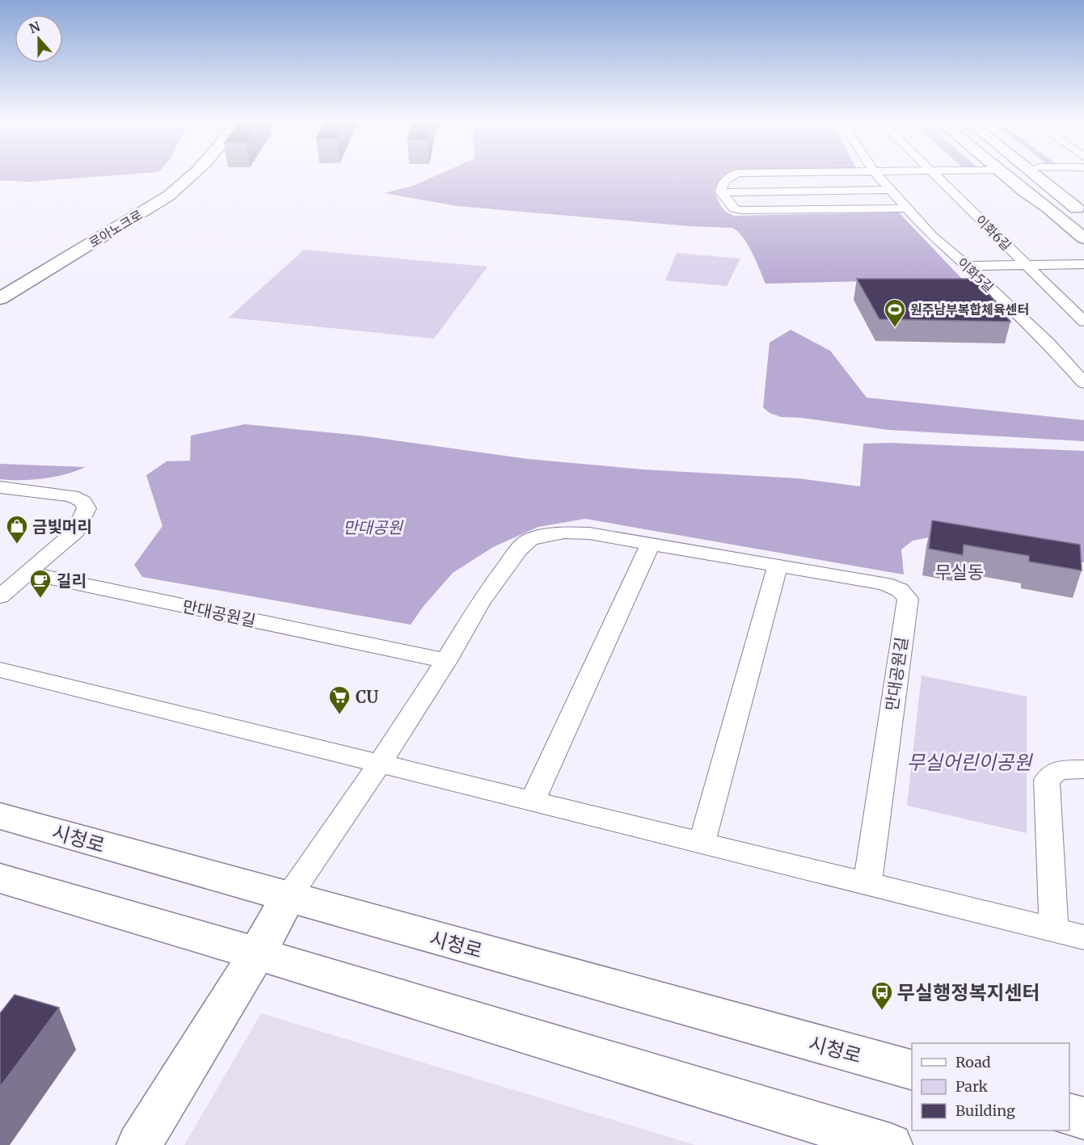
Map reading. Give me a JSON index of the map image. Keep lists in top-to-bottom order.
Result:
{
  "streets": {
    "street": [
      "로아노크로",
      "이화6길",
      "이화5길",
      "만대공원길",
      "시청로"
    ]
  },
  "crossings": [
    ["만대공원길", "시청로"]
  ],
  "districts": ["무실동"],
  "parks": ["만대공원", "무실어린이공원"],
  "places": {
    "sports": ["원주남부복합체육센터"],
    "shop": ["금빛머리"],
    "cafe": ["길리"],
    "supermarket": ["CU"],
    "bus stop": ["무실행정복지센터"]
  },
  "legend": ["Road", "Park", "Building"],
  "north": "top"
}
